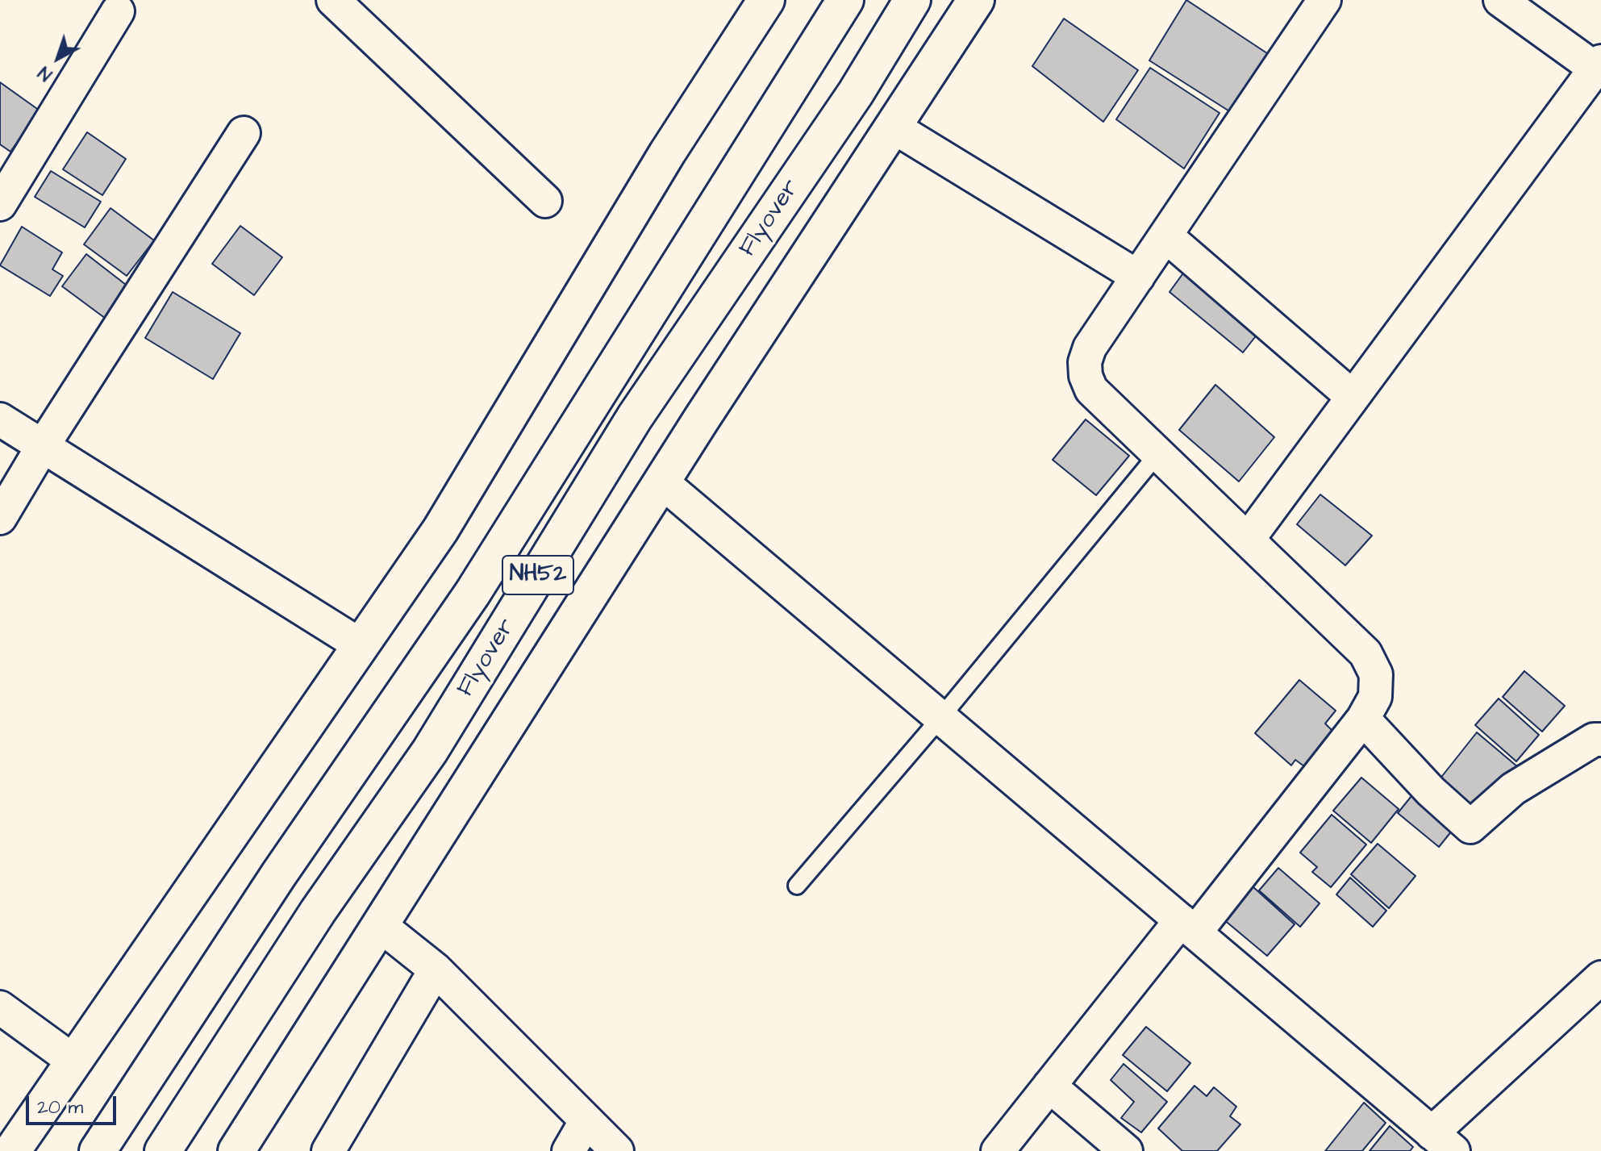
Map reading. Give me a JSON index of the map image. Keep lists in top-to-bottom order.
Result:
{
  "streets": {
    "main road": ["Flyover", "NH52"]
  },
  "scale_bar": "20 m",
  "north": "bottom left"
}
